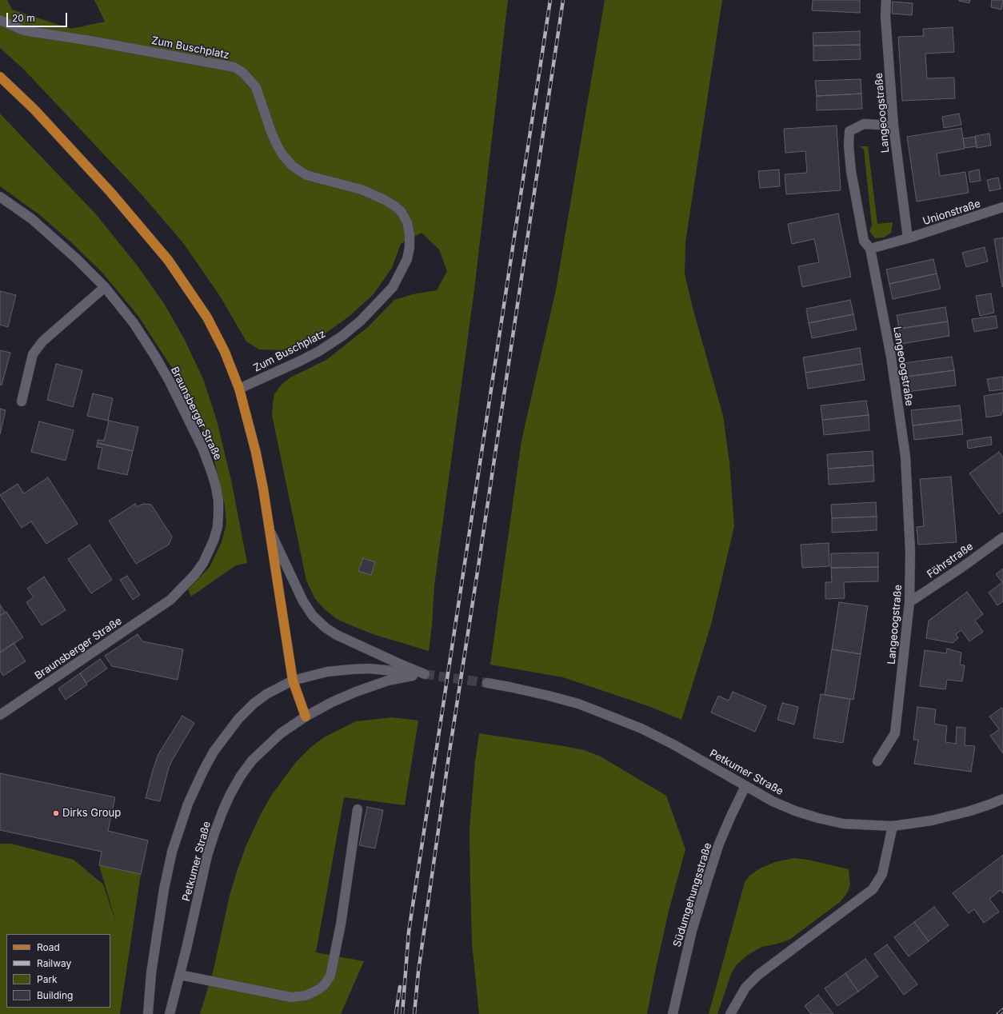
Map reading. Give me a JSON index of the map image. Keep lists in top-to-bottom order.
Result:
{
  "streets": {
    "street": [
      "Zum Buschplatz",
      "Langeoogstraße",
      "Unionstraße",
      "Braunsberger Straße",
      "Föhrstraße",
      "Petkumer Straße",
      "Südumgehungsstraße"
    ]
  },
  "crossings": [
    ["Langeoogstraße", "Unionstraße"],
    ["Langeoogstraße", "Föhrstraße"],
    ["Petkumer Straße", "Südumgehungsstraße"]
  ],
  "places": ["Dirks Group"],
  "legend": [
    "Road",
    "Railway",
    "Park",
    "Building"
  ],
  "scale_bar": "20 m"
}
